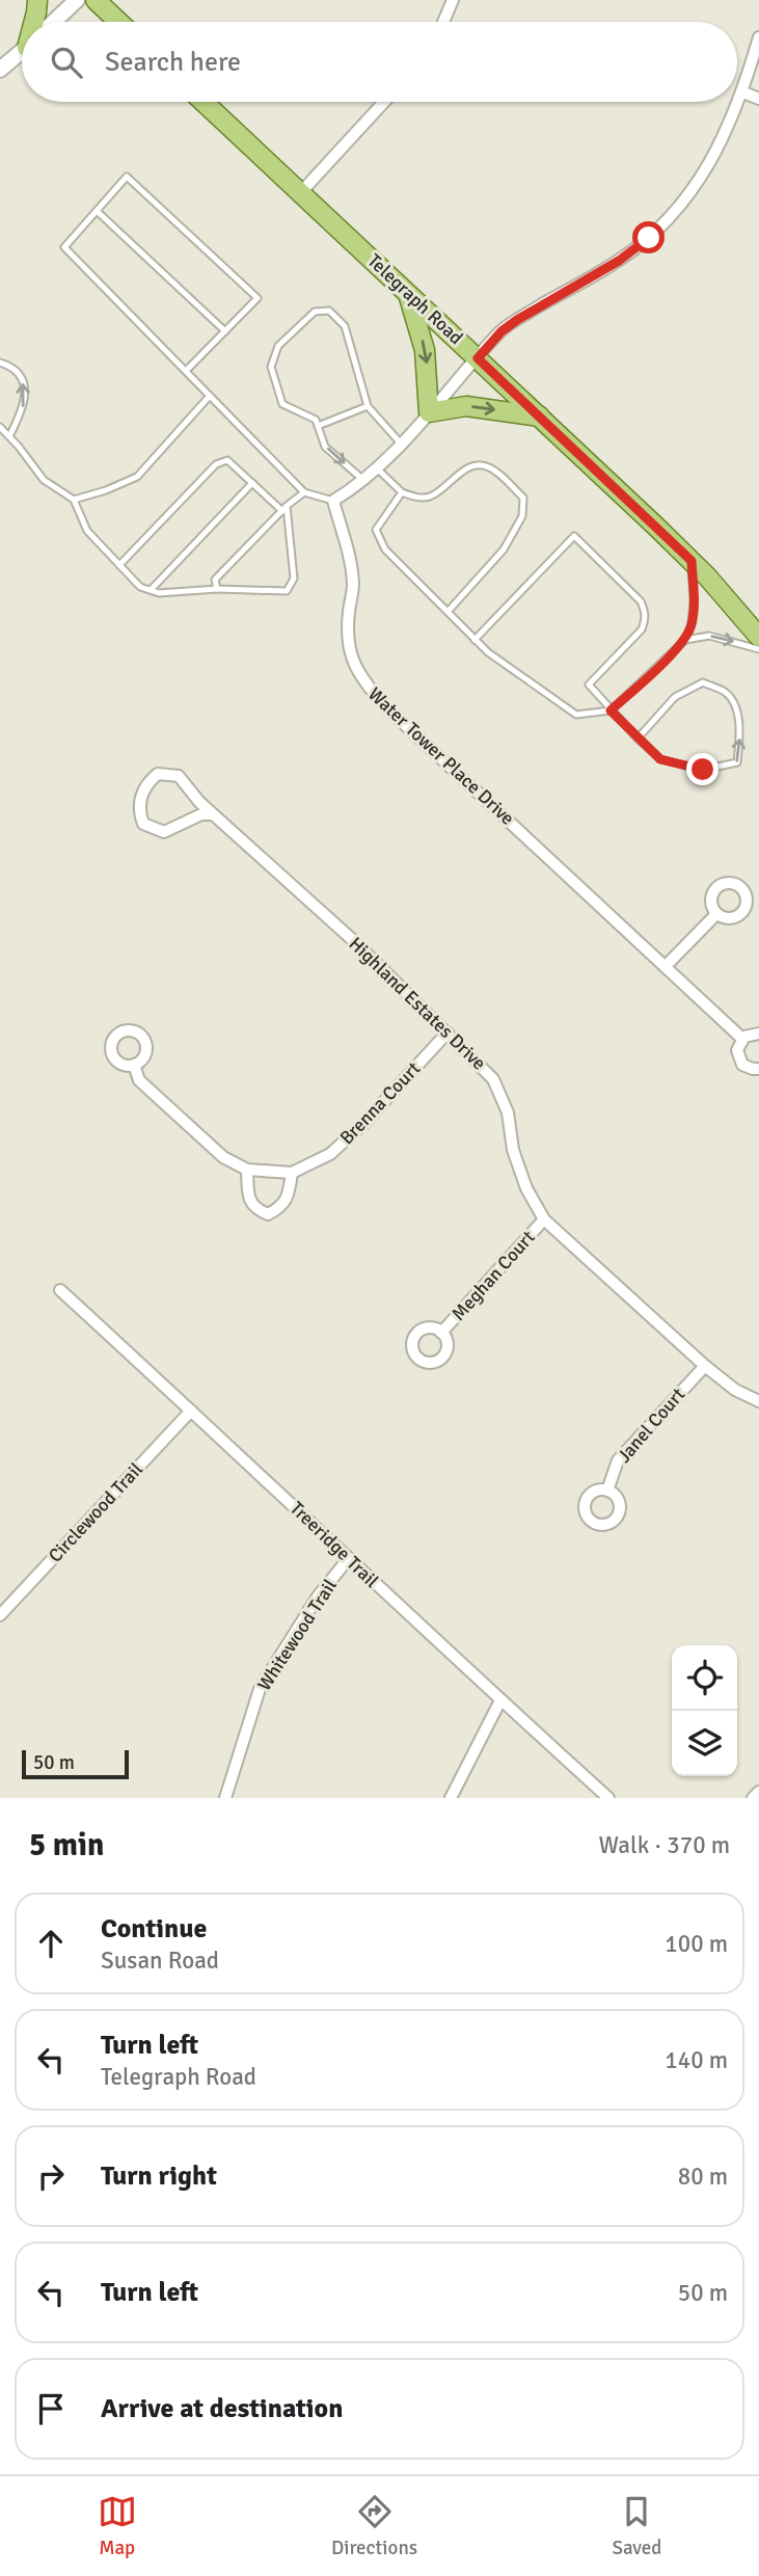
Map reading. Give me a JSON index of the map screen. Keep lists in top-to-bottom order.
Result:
{
  "streets": {
    "main road": ["Telegraph Road"],
    "street": [
      "Water Tower Place Drive",
      "Highland Estates Drive",
      "Brenna Court",
      "Meghan Court",
      "Janel Court",
      "Circlewood Trail",
      "Treeridge Trail",
      "Whitewood Trail"
    ]
  },
  "crossings": [
    ["Highland Estates Drive", "Brenna Court"],
    ["Highland Estates Drive", "Meghan Court"],
    ["Highland Estates Drive", "Janel Court"],
    ["Circlewood Trail", "Treeridge Trail"],
    ["Treeridge Trail", "Whitewood Trail"]
  ],
  "scale_bar": "50 m",
  "page": {
    "search": "Search here",
    "scale": "50 m",
    "heading": ["5 min", "Walk · 370 m"],
    "list": [
      ["Continue", "Susan Road", "100 m"],
      ["Turn left", "Telegraph Road", "140 m"],
      ["Turn right", "80 m"],
      ["Turn left", "50 m"],
      "Arrive at destination"
    ],
    "nav": ["Map", "Directions", "Saved"]
  }
}
